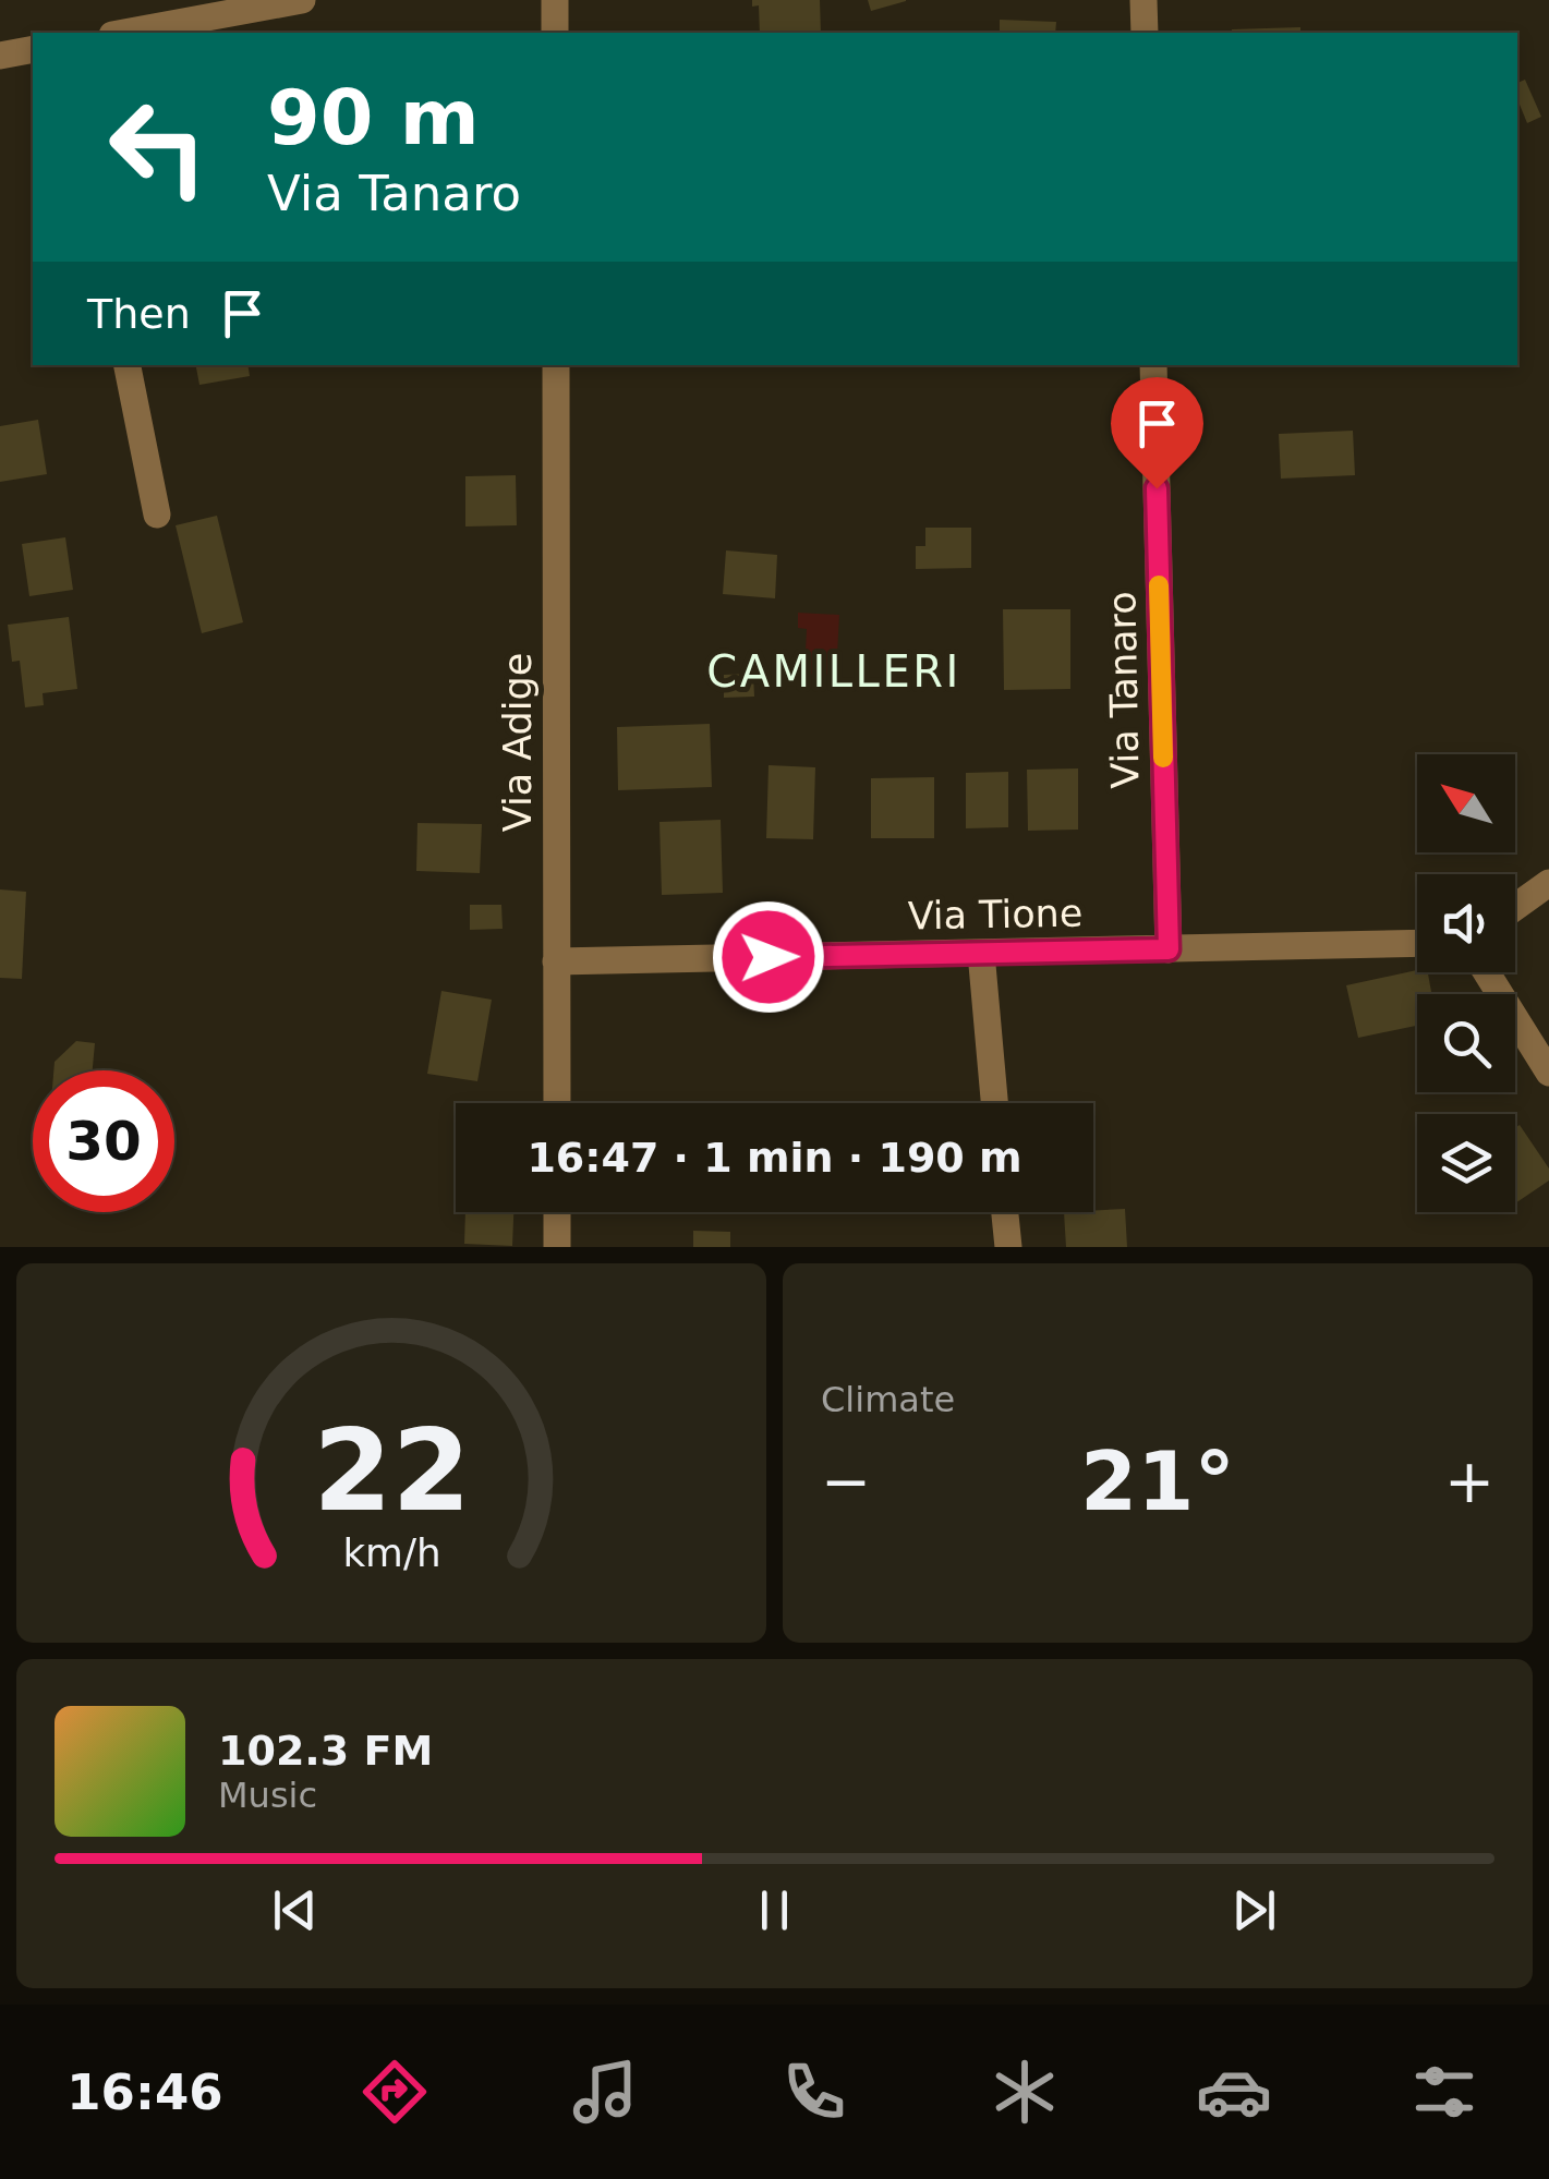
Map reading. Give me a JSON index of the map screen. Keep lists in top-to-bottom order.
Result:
{
  "streets": {
    "street": ["Via Tanaro", "Via Adige", "Via Tione"]
  },
  "crossings": [
    ["Via Tanaro", "Via Tione"],
    ["Via Adige", "Via Tione"]
  ],
  "districts": ["CAMILLERI"],
  "north": "top left",
  "page": {
    "turn": ["90 m", "Via Tanaro"],
    "then": "Then",
    "limit": "30",
    "trip": "16:47 · 1 min · 190 m",
    "tile": "Climate",
    "heat": ["−", "21°", "+"],
    "song": ["102.3 FM", "Music"],
    "tabs": "16:46",
    "gauge": ["22", "km/h"]
  }
}
